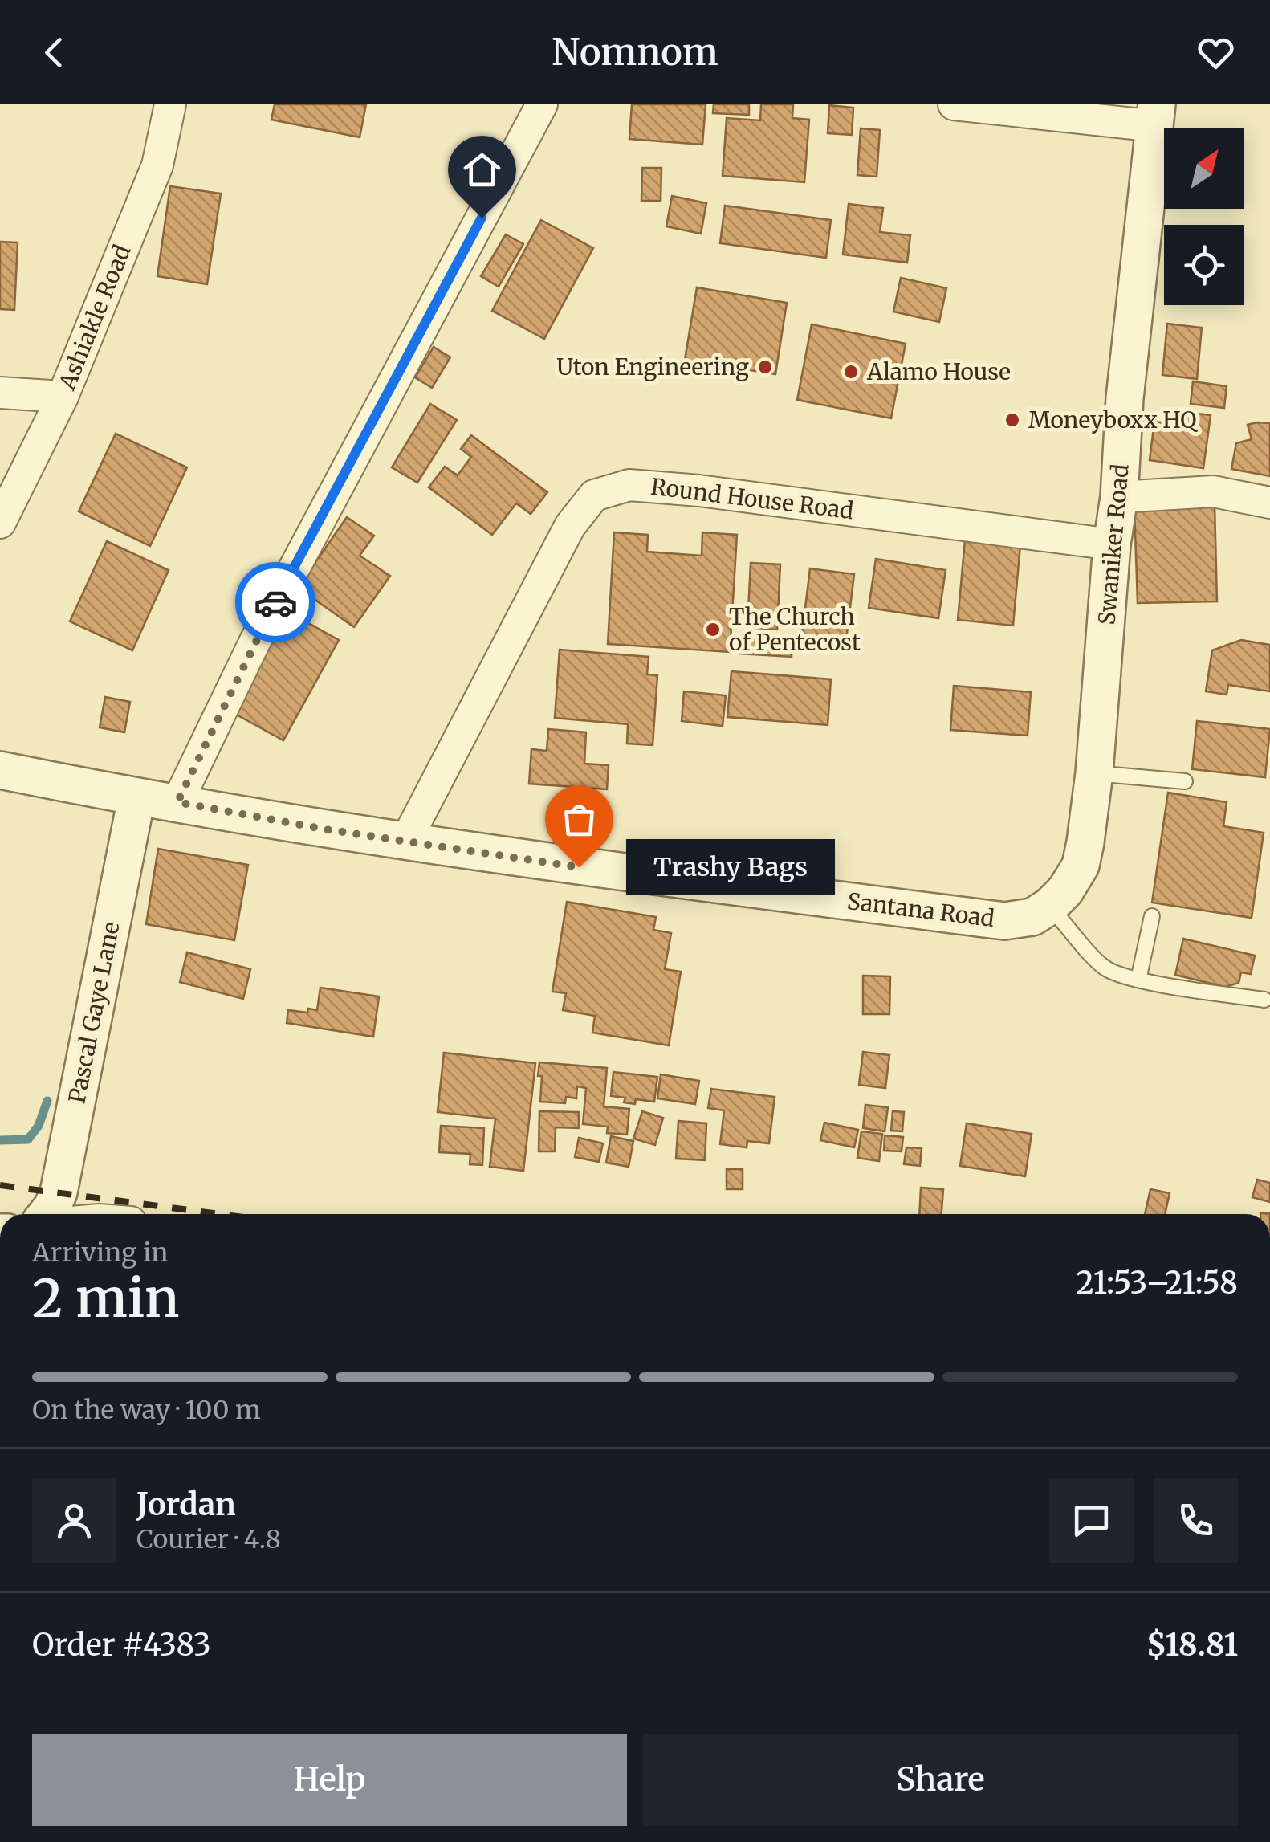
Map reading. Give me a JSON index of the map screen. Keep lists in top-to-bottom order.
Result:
{
  "streets": {
    "street": [
      "Ashiakle Road",
      "Round House Road",
      "Swaniker Road",
      "Santana Road",
      "Pascal Gaye Lane"
    ]
  },
  "crossings": [
    ["Round House Road", "Swaniker Road"],
    ["Round House Road", "Santana Road"],
    ["Swaniker Road", "Santana Road"],
    ["Santana Road", "Pascal Gaye Lane"]
  ],
  "places": [
    "Uton Engineering",
    "Alamo House",
    "Moneyboxx HQ",
    "The Church of Pentecost",
    "Trashy Bags"
  ],
  "north": "top right",
  "page": {
    "header": "Nomnom",
    "bubble": "Trashy Bags",
    "heading": ["2 min", "Arriving in", "21:53–21:58"],
    "panel": [
      "Jordan",
      "Courier · 4.8",
      "Order #4383",
      "$18.81"
    ],
    "bar": "On the way · 100 m",
    "buttons": ["Help", "Share"]
  }
}
